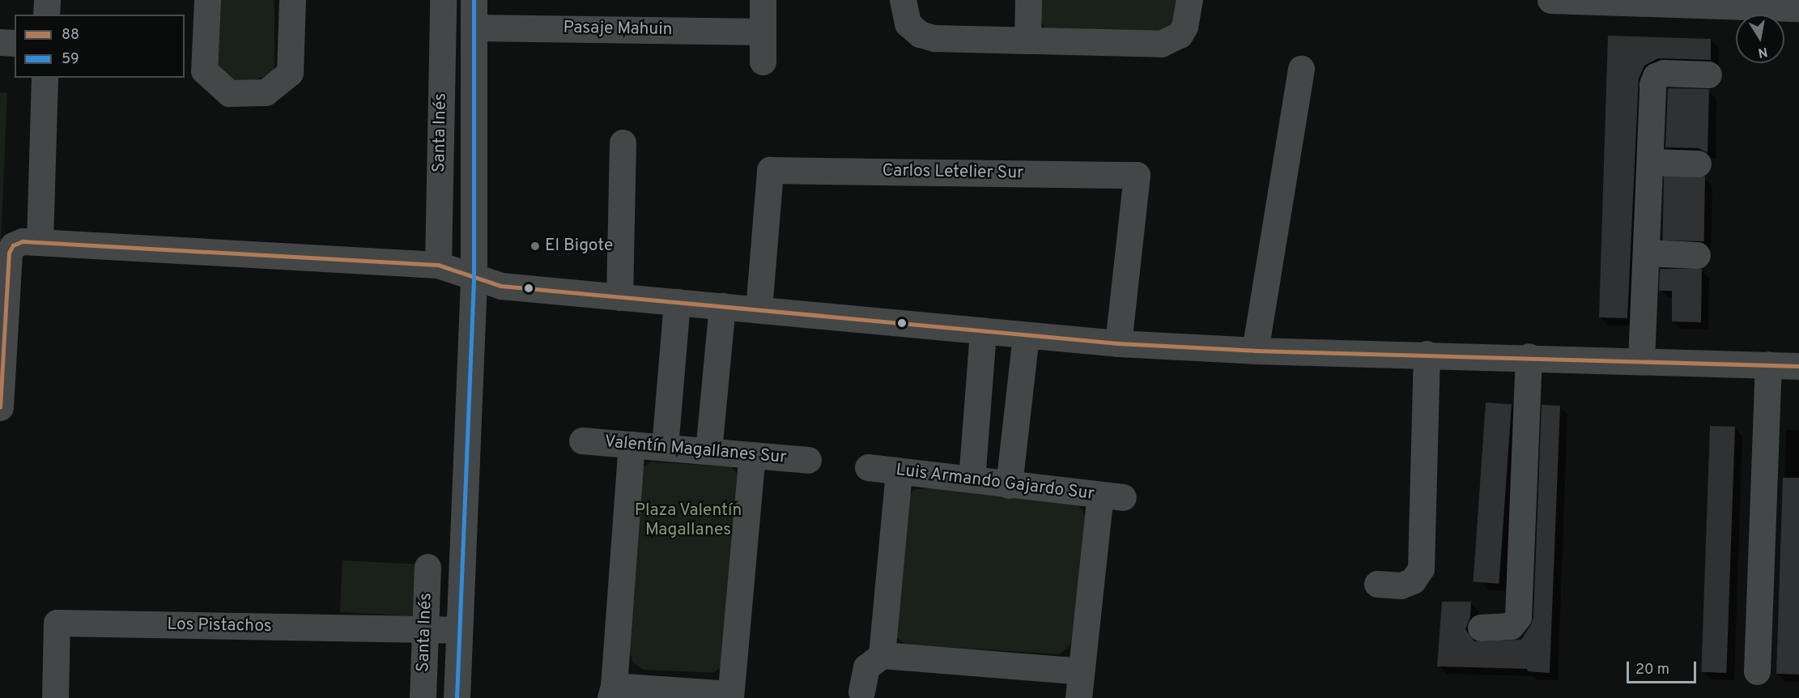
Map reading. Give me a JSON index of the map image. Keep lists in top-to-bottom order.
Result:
{
  "streets": {
    "street": [
      "Pasaje Mahuin",
      "Santa Inés",
      "Carlos Letelier Sur",
      "Valentín Magallanes Sur",
      "Luis Armando Gajardo Sur",
      "Los Pistachos"
    ]
  },
  "crossings": [
    ["Pasaje Mahuin", "Santa Inés"],
    ["Santa Inés", "Los Pistachos"]
  ],
  "parks": ["Plaza Valentín Magallanes"],
  "places": ["El Bigote"],
  "lines": ["transit line 59", "transit line 88"],
  "legend": ["88", "59"],
  "scale_bar": "20 m",
  "north": "bottom"
}
